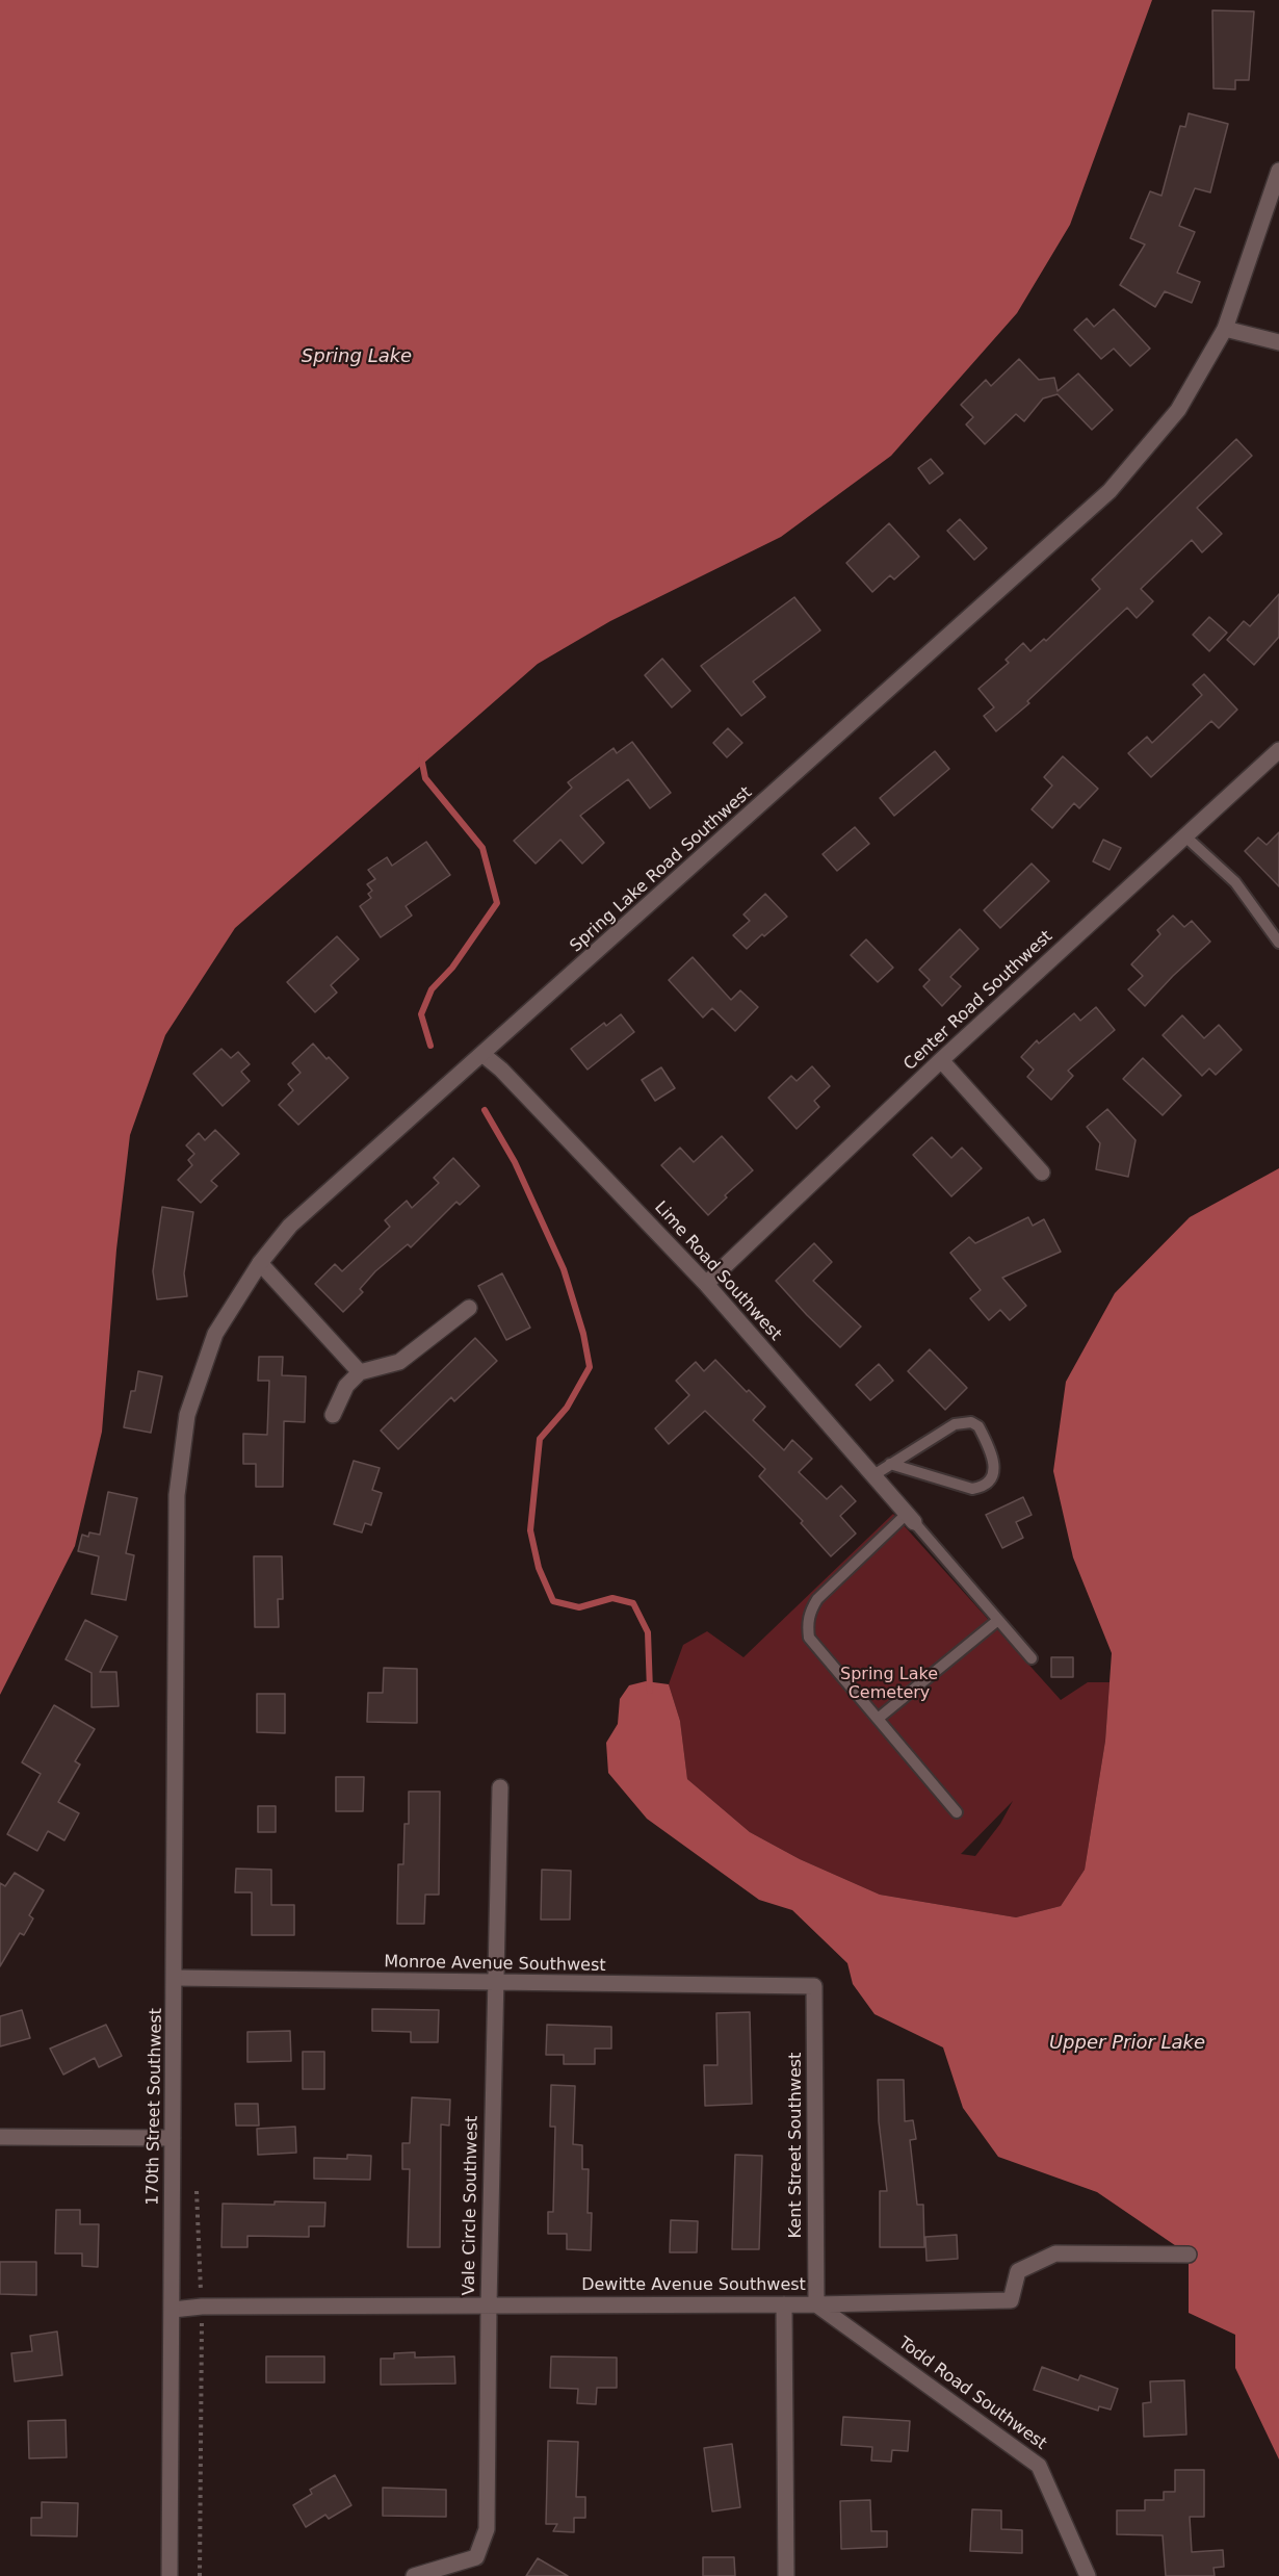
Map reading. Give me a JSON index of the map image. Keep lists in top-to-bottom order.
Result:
{
  "streets": {
    "street": [
      "Spring Lake Road Southwest",
      "Center Road Southwest",
      "Lime Road Southwest",
      "Monroe Avenue Southwest",
      "170th Street Southwest",
      "Kent Street Southwest",
      "Vale Circle Southwest",
      "Dewitte Avenue Southwest",
      "Todd Road Southwest"
    ]
  },
  "crossings": [
    ["Spring Lake Road Southwest", "Lime Road Southwest"],
    ["Spring Lake Road Southwest", "170th Street Southwest"],
    ["Center Road Southwest", "Lime Road Southwest"],
    ["Monroe Avenue Southwest", "170th Street Southwest"],
    ["Monroe Avenue Southwest", "Kent Street Southwest"],
    ["Monroe Avenue Southwest", "Vale Circle Southwest"],
    ["170th Street Southwest", "Dewitte Avenue Southwest"],
    ["Kent Street Southwest", "Dewitte Avenue Southwest"],
    ["Kent Street Southwest", "Todd Road Southwest"],
    ["Vale Circle Southwest", "Dewitte Avenue Southwest"],
    ["Dewitte Avenue Southwest", "Todd Road Southwest"]
  ],
  "water": ["Spring Lake", "Upper Prior Lake"],
  "parks": ["Spring Lake Cemetery"]
}
